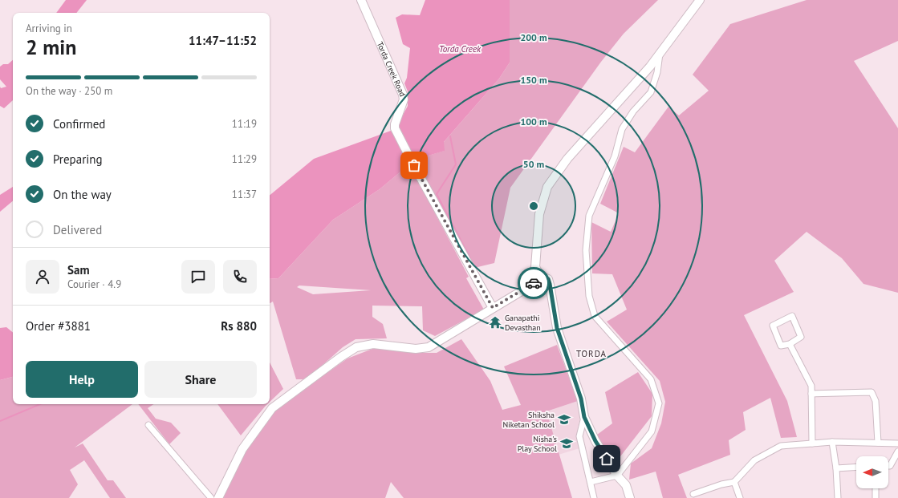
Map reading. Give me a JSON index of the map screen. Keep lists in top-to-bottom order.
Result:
{
  "streets": {
    "street": ["Torda Creek Road"]
  },
  "districts": ["TORDA"],
  "water": ["Torda Creek"],
  "places": {
    "temple": ["Ganapathi Devasthan"],
    "school or university": ["Shiksha Niketan School", "Nisha's Play School"]
  },
  "north": "left",
  "page": {
    "heading": ["2 min", "Arriving in", "11:47–11:52"],
    "panel": [
      "Sam",
      "Courier · 4.9",
      "Order #3881",
      "Rs 880"
    ],
    "bar": "On the way · 250 m",
    "list": [
      ["Confirmed", "11:19"],
      ["Preparing", "11:29"],
      ["On the way", "11:37"],
      "Delivered"
    ],
    "buttons": ["Help", "Share"]
  },
  "rings": [
    "200 m",
    "150 m",
    "100 m",
    "50 m"
  ]
}
